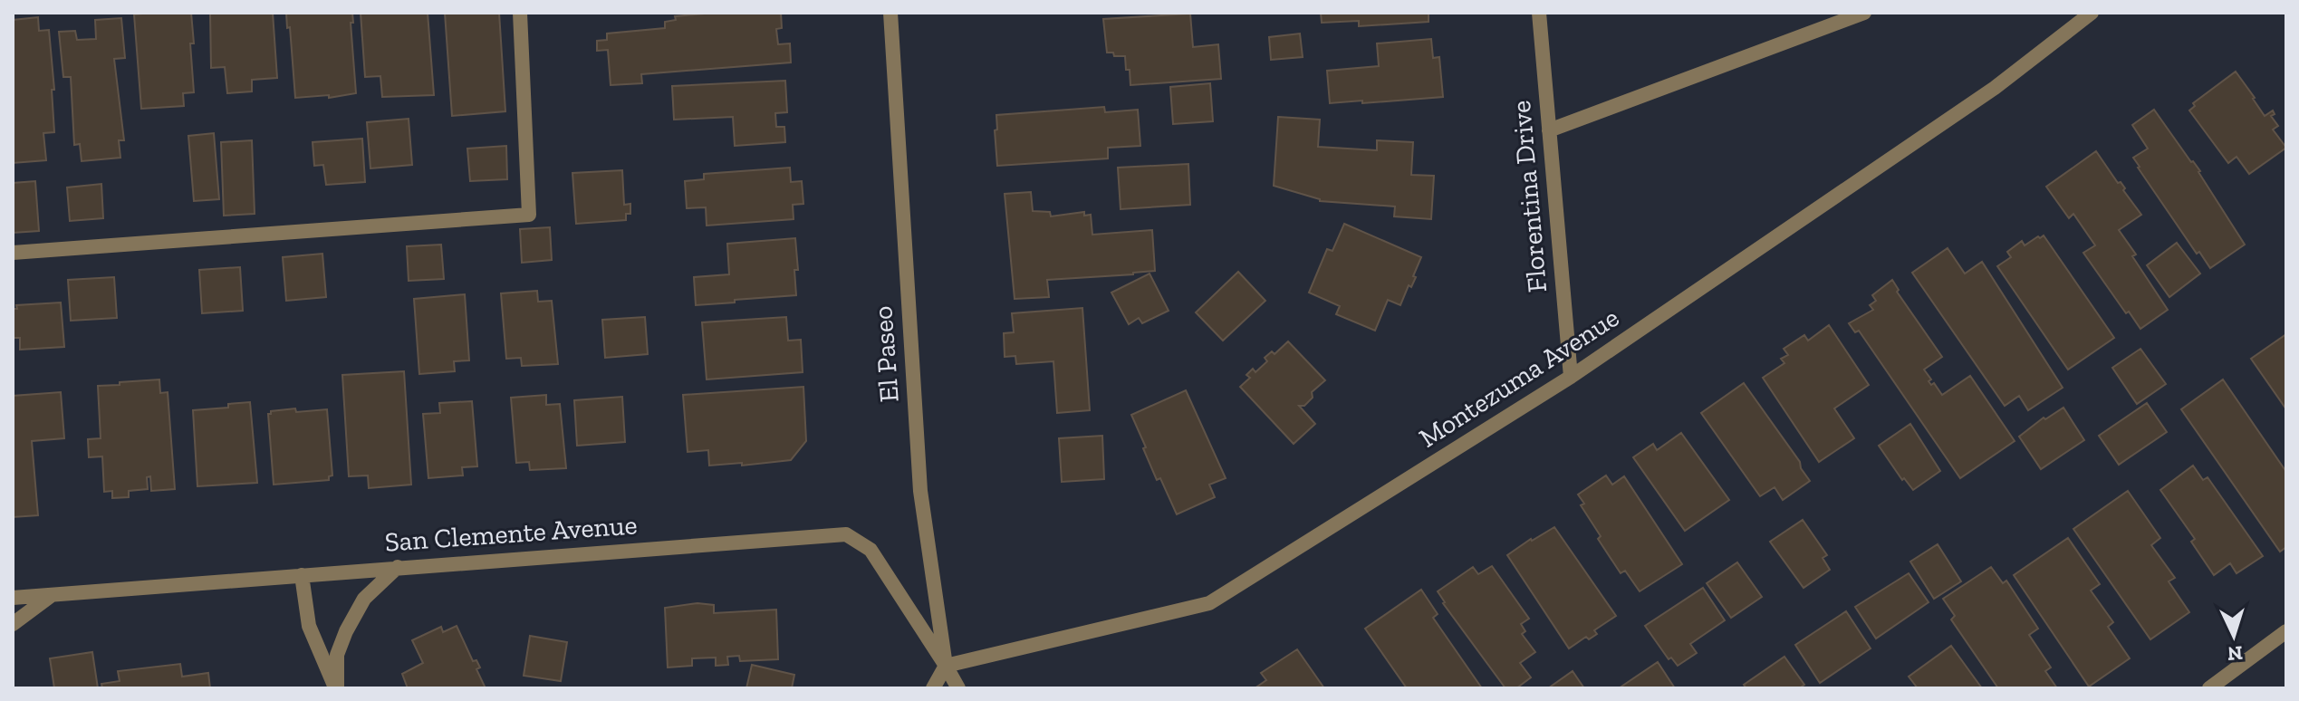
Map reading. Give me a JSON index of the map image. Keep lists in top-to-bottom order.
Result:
{
  "streets": {
    "street": [
      "Florentina Drive",
      "El Paseo",
      "Montezuma Avenue",
      "San Clemente Avenue"
    ]
  },
  "crossings": [
    ["Florentina Drive", "Montezuma Avenue"],
    ["El Paseo", "Montezuma Avenue"],
    ["El Paseo", "San Clemente Avenue"],
    ["Montezuma Avenue", "San Clemente Avenue"]
  ],
  "north": "bottom"
}
